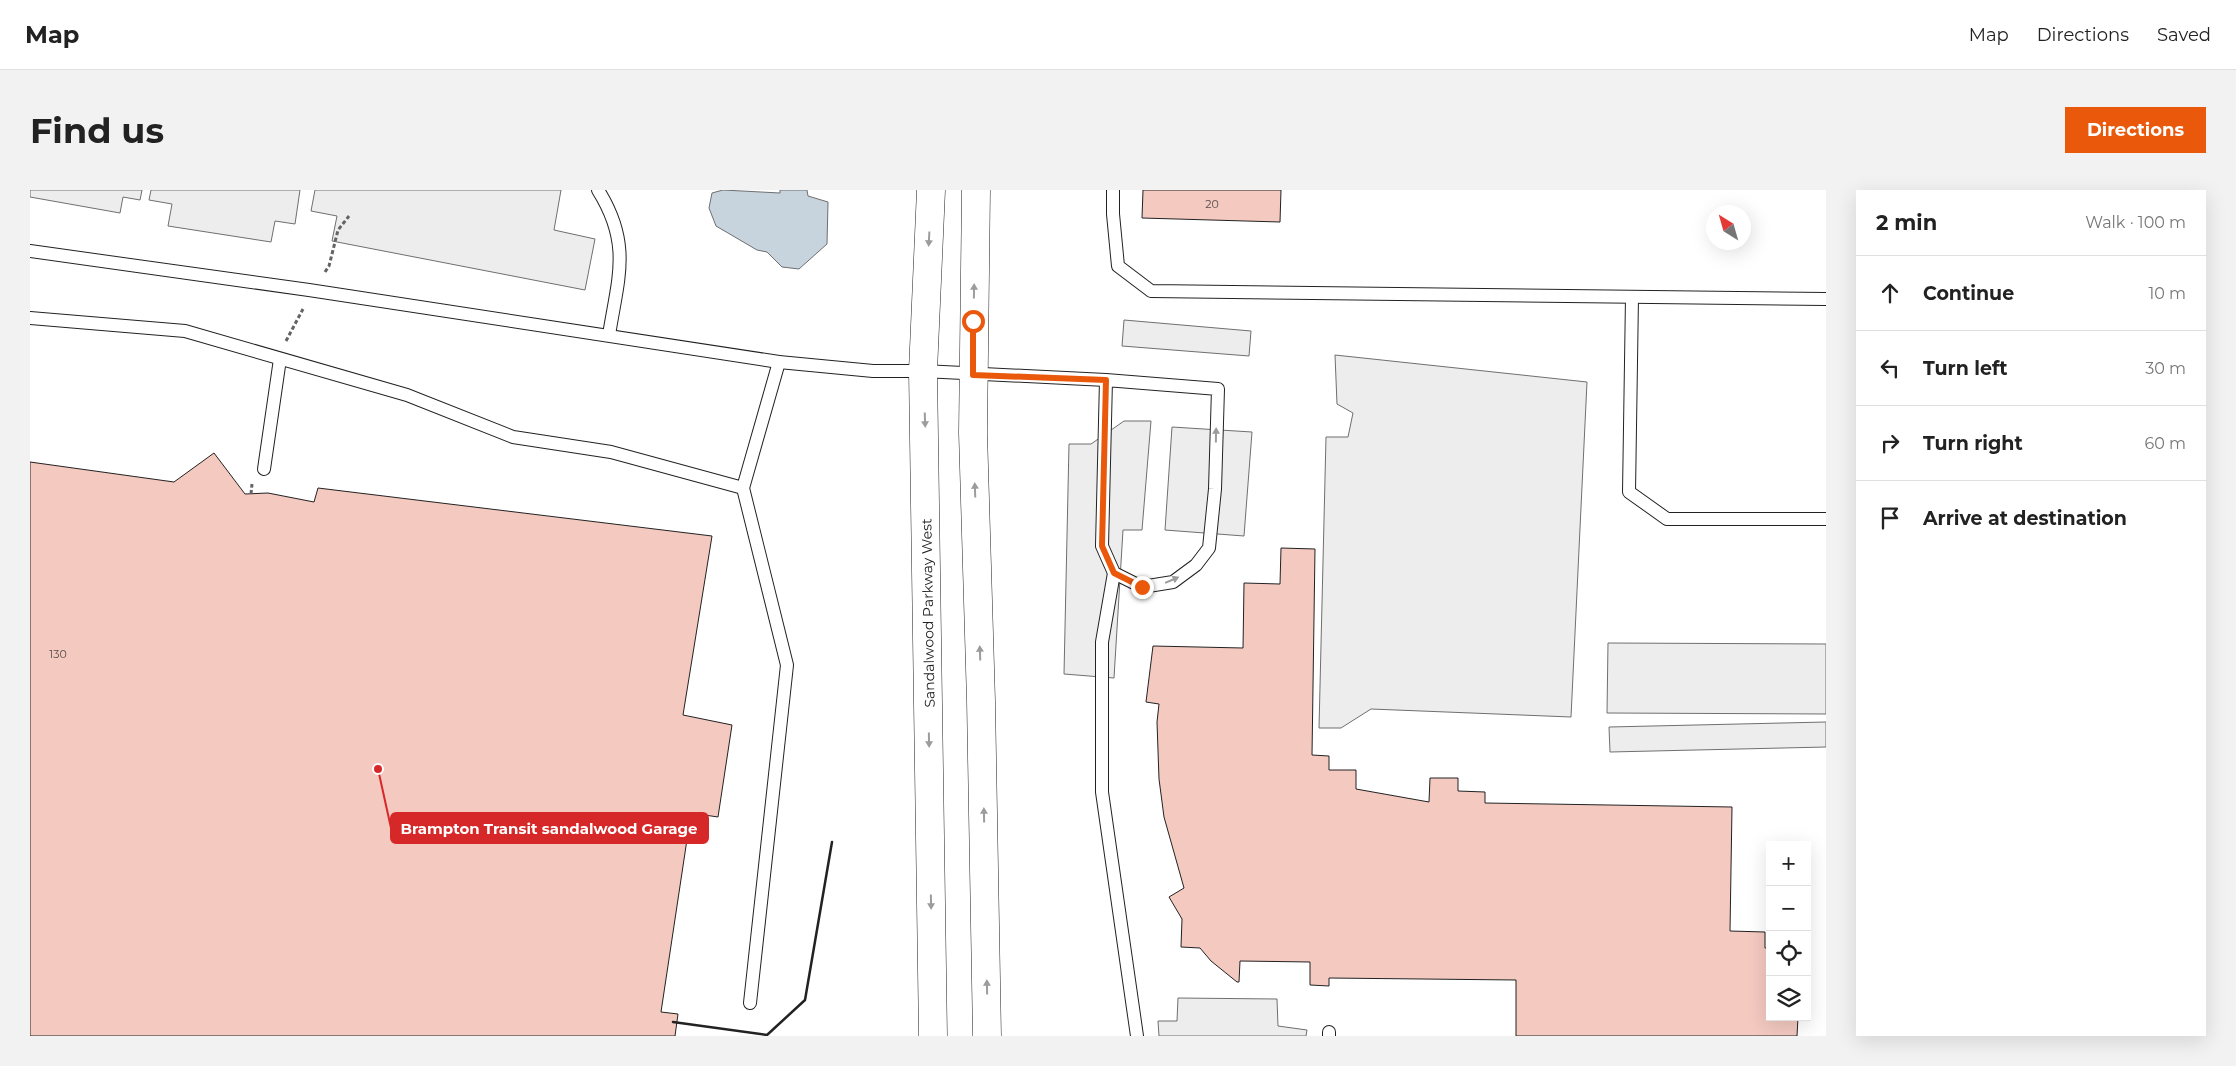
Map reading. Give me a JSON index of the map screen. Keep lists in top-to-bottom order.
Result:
{
  "streets": {
    "main road": ["Sandalwood Parkway West"]
  },
  "places": ["Brampton Transit sandalwood Garage"],
  "house_numbers": ["20", "130"],
  "north": "top left",
  "page": {
    "header": "Map",
    "nav": ["Map", "Directions", "Saved"],
    "buttons": "Directions",
    "title": "Find us",
    "heading": ["2 min", "Walk · 100 m"],
    "list": [
      ["Continue", "10 m"],
      ["Turn left", "30 m"],
      ["Turn right", "60 m"],
      "Arrive at destination"
    ],
    "map_buttons": ["+", "−"]
  }
}
